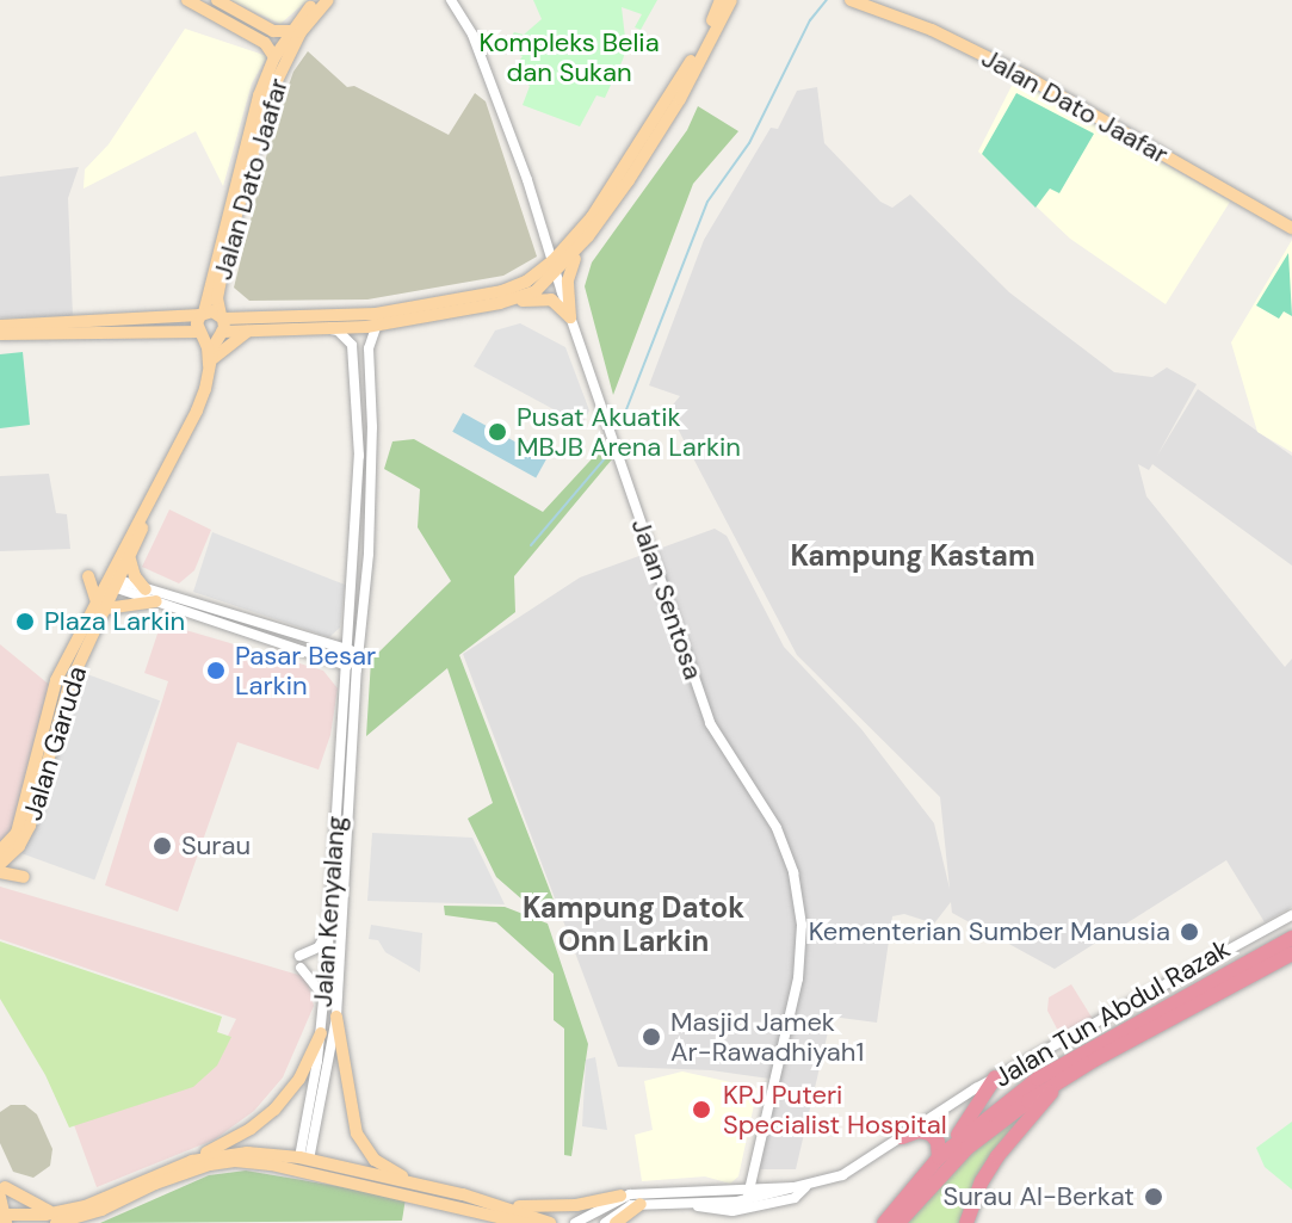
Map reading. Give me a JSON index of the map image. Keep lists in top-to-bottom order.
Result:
{
  "streets": {
    "highway": ["Jalan Tun Abdul Razak"],
    "main road": ["Jalan Dato Jaafar", "Jalan Garuda"],
    "street": ["Jalan Sentosa", "Jalan Kenyalang"]
  },
  "crossings": [
    ["Jalan Dato Jaafar", "Jalan Garuda"]
  ],
  "districts": ["Kampung Kastam", "Kampung Datok Onn Larkin"],
  "parks": ["Kompleks Belia dan Sukan"],
  "places": [
    "Pusat Akuatik MBJB Arena Larkin",
    "Plaza Larkin",
    "Pasar Besar Larkin",
    "Surau",
    "Kementerian Sumber Manusia",
    "Masjid Jamek Ar-Rawadhiyah1",
    "KPJ Puteri Specialist Hospital",
    "Surau Al-Berkat"
  ]
}
